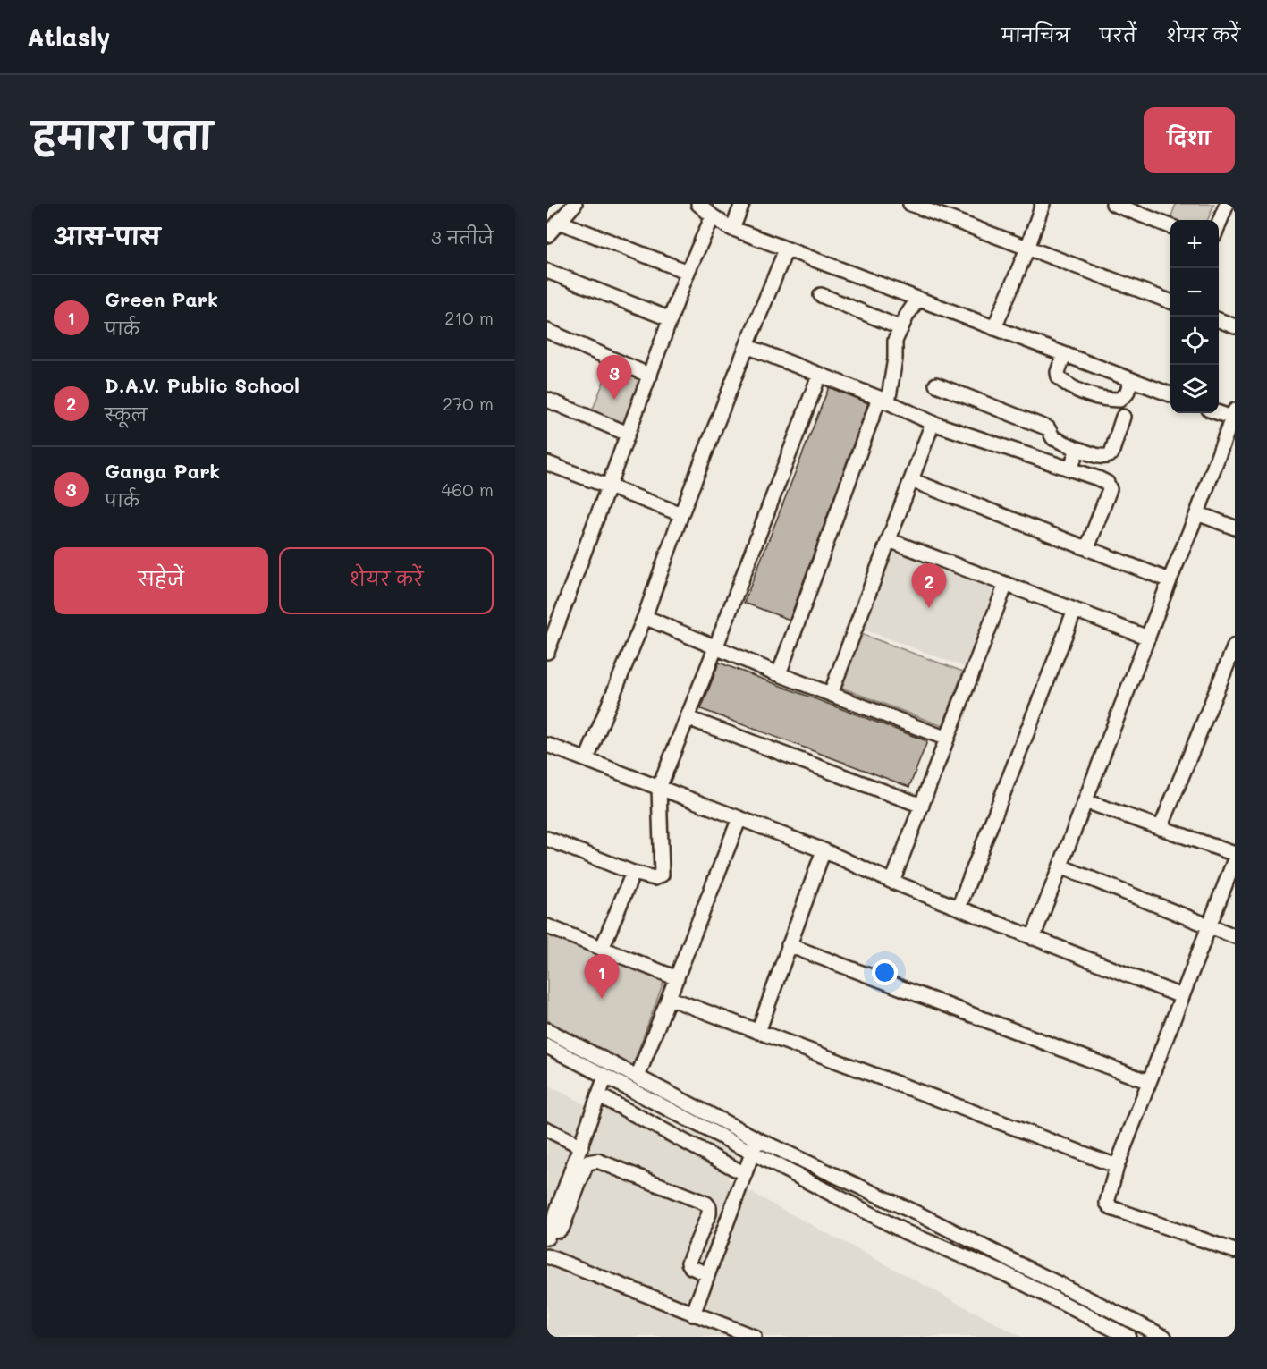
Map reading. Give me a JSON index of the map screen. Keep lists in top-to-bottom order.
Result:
{
  "page": {
    "header": "Atlasly",
    "nav": ["मानचित्र", "परतें", "शेयर करें"],
    "title": "हमारा पता",
    "buttons": [
      "दिशा",
      ["सहेजें", "शेयर करें"]
    ],
    "heading": ["आस-पास", "3 नतीजे"],
    "map_buttons": ["+", "−"],
    "list": [
      {
        "mark": "1",
        "name": "Green Park",
        "note": "पार्क",
        "value": "210 m"
      },
      {
        "mark": "2",
        "name": "D.A.V. Public School",
        "note": "स्कूल",
        "value": "270 m"
      },
      {
        "mark": "3",
        "name": "Ganga Park",
        "note": "पार्क",
        "value": "460 m"
      }
    ],
    "pins": ["3", "2", "1"]
  }
}
